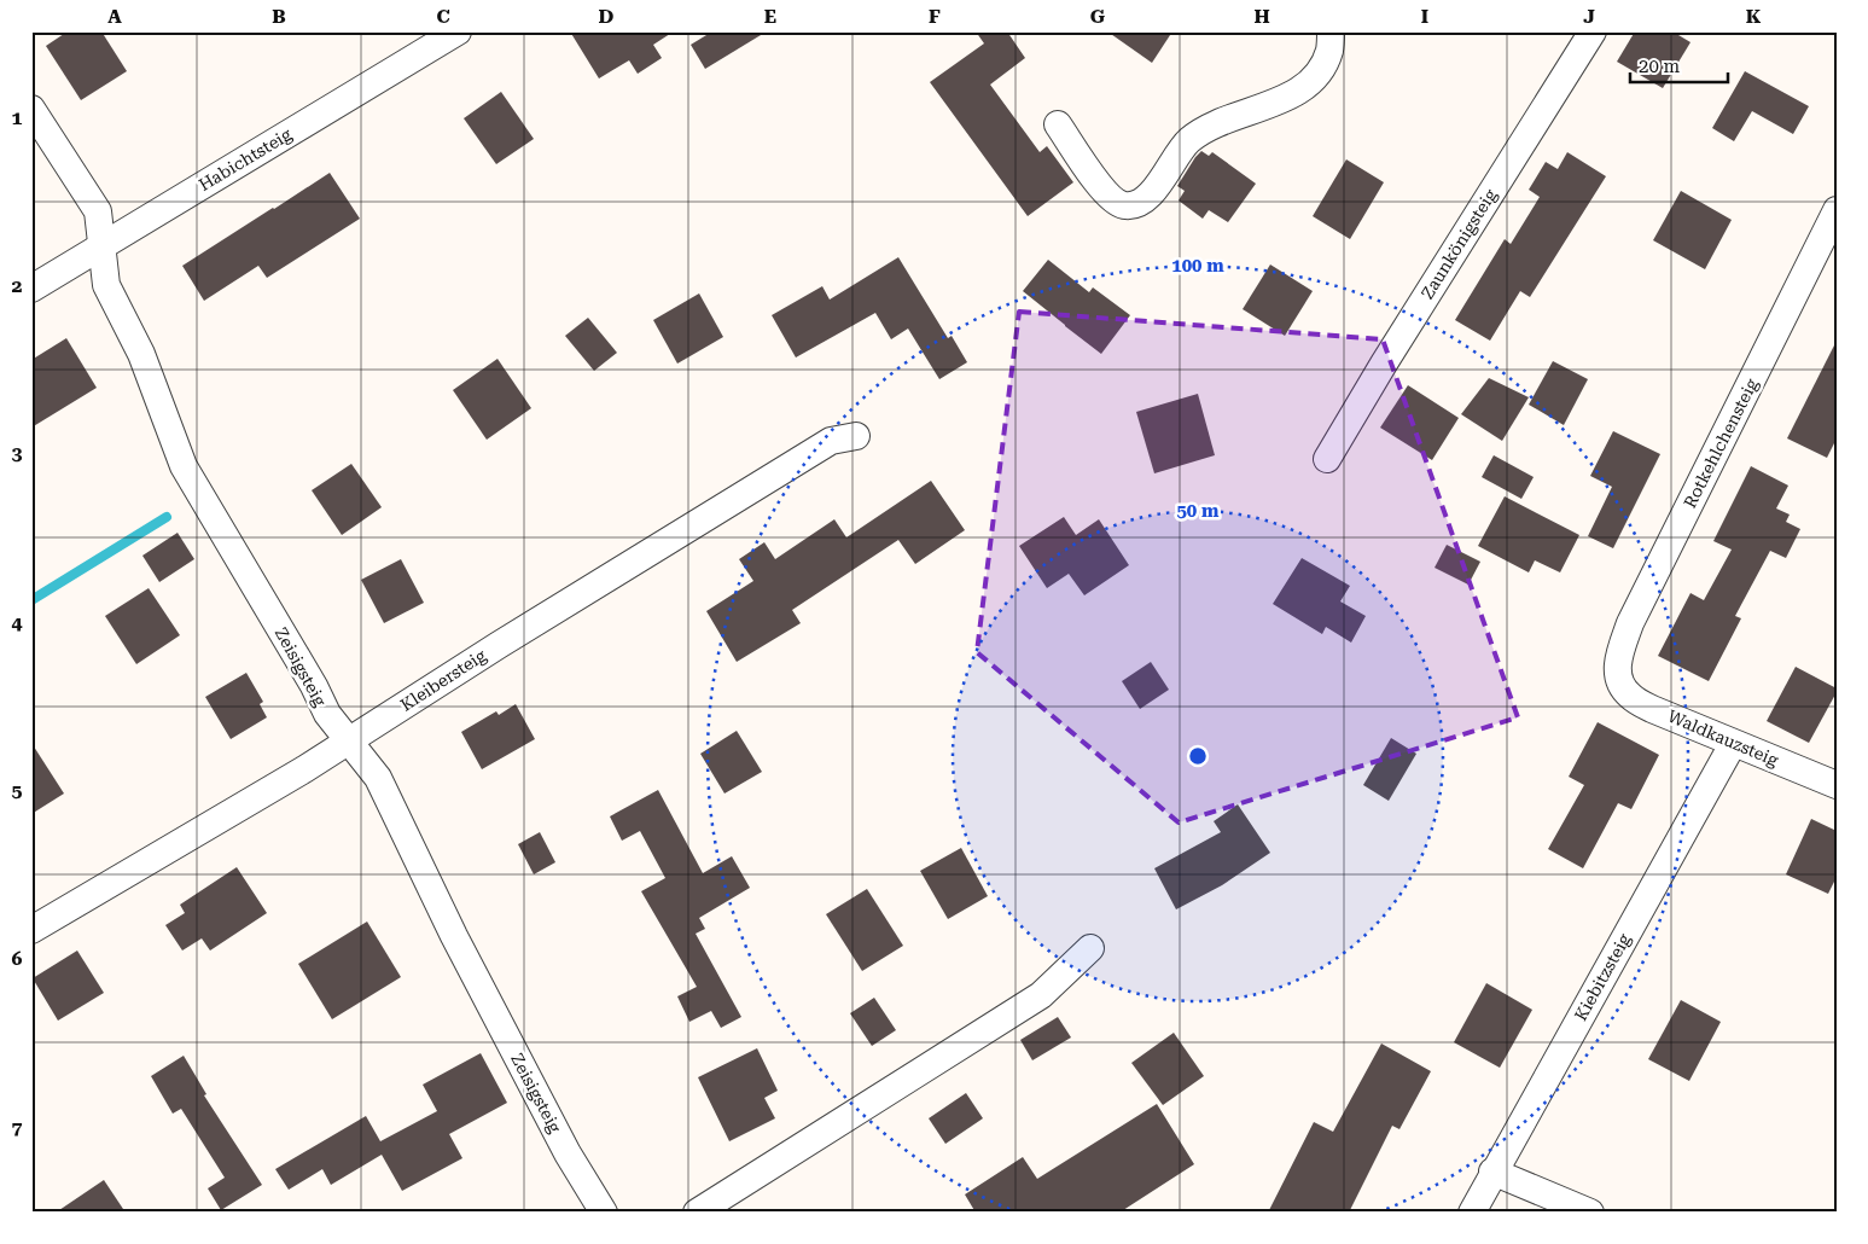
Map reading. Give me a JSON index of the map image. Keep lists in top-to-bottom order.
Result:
{
  "streets": {
    "street": [
      "Habichtsteig",
      "Zaunkönigsteig",
      "Rotkehlchensteig",
      "Zeisigsteig",
      "Kleibersteig",
      "Waldkauzsteig",
      "Kiebitzsteig"
    ]
  },
  "crossings": [
    ["Habichtsteig", "Zeisigsteig"],
    ["Rotkehlchensteig", "Waldkauzsteig"],
    ["Zeisigsteig", "Kleibersteig"],
    ["Waldkauzsteig", "Kiebitzsteig"]
  ],
  "scale_bar": "20 m",
  "grid": {
    "columns": [
      "A",
      "B",
      "C",
      "D",
      "E",
      "F",
      "G",
      "H",
      "I",
      "J",
      "K"
    ],
    "rows": [
      "1",
      "2",
      "3",
      "4",
      "5",
      "6",
      "7"
    ]
  },
  "rings": ["100 m", "50 m"]
}
